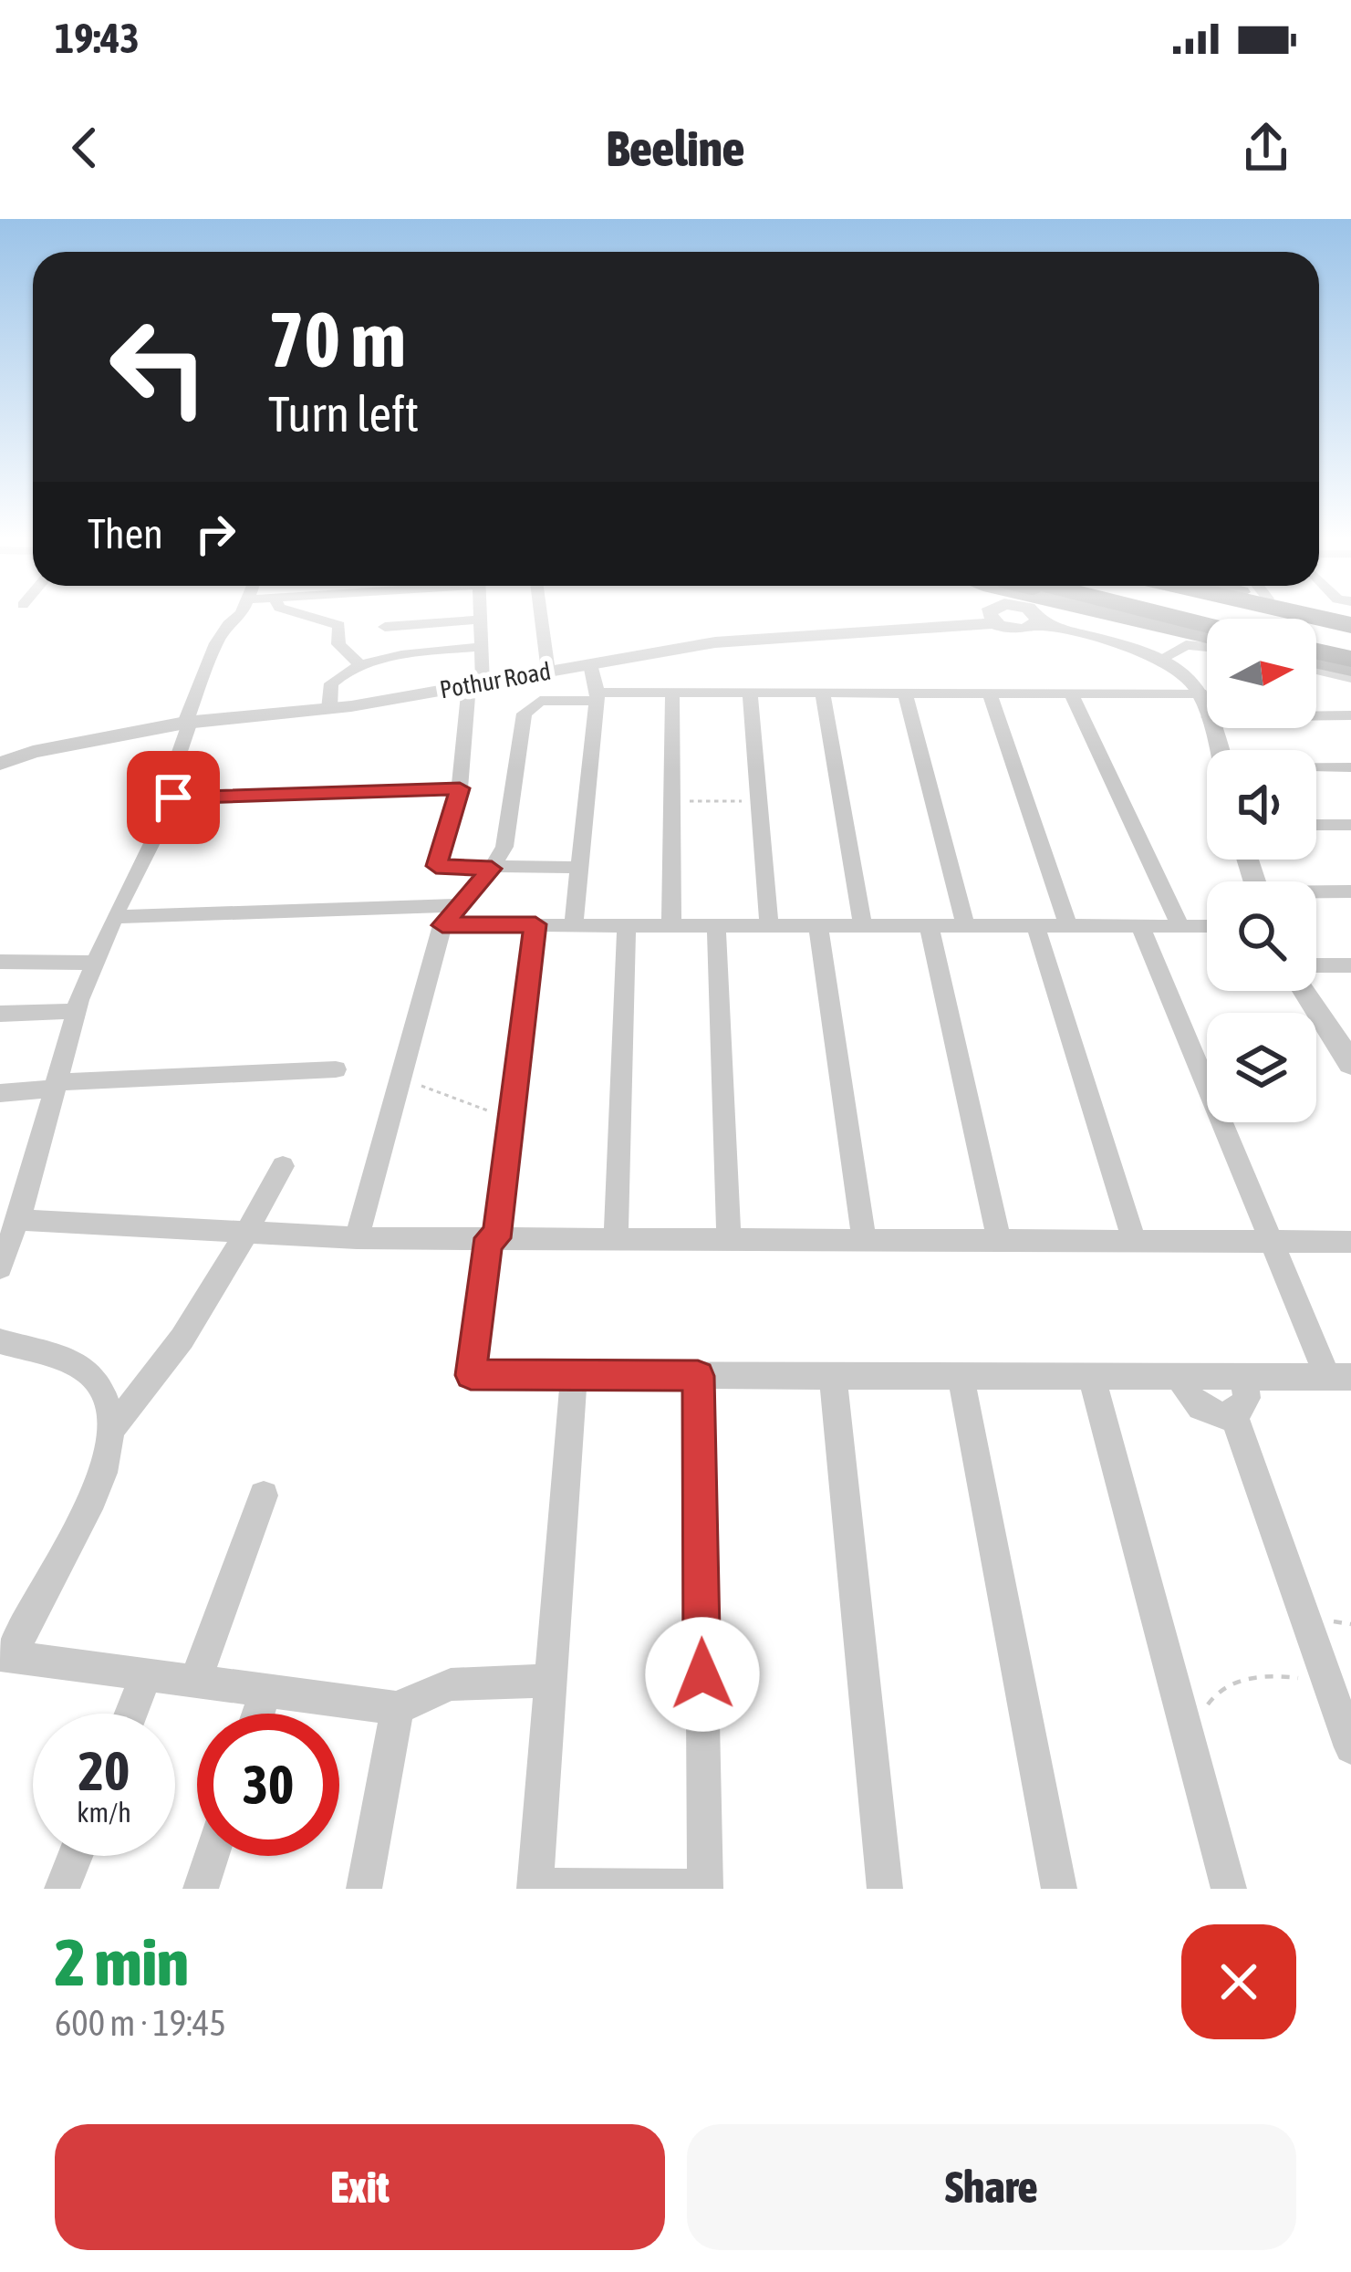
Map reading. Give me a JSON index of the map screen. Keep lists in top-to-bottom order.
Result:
{
  "streets": {
    "street": ["Pothur Road"]
  },
  "north": "right",
  "page": {
    "status": "19:43",
    "header": "Beeline",
    "turn": ["70 m", "Turn left"],
    "then": "Then",
    "speed": "20 km/h",
    "limit": "30",
    "heading": ["2 min", "600 m · 19:45"],
    "buttons": ["Exit", "Share"]
  }
}
